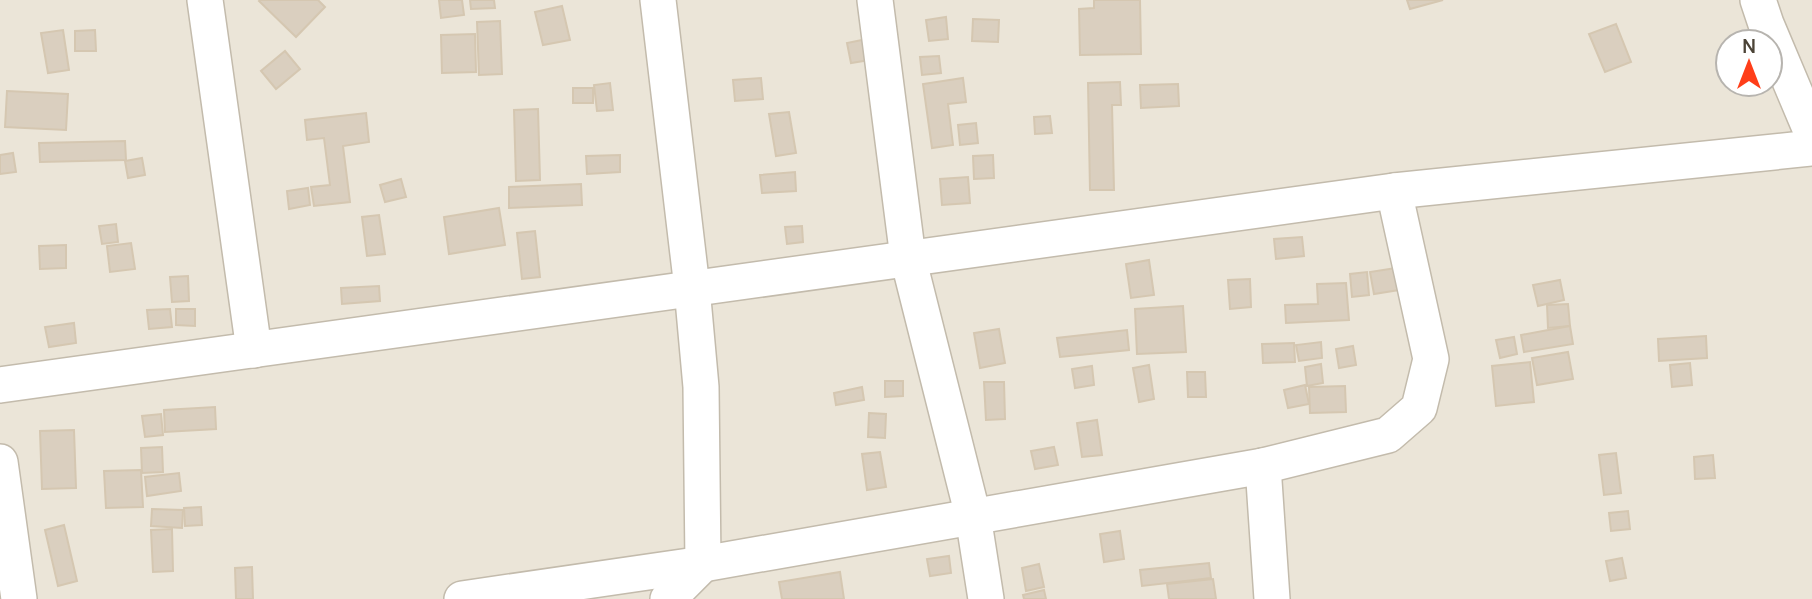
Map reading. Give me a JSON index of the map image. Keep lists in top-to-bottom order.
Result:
{
  "north": "top"
}
